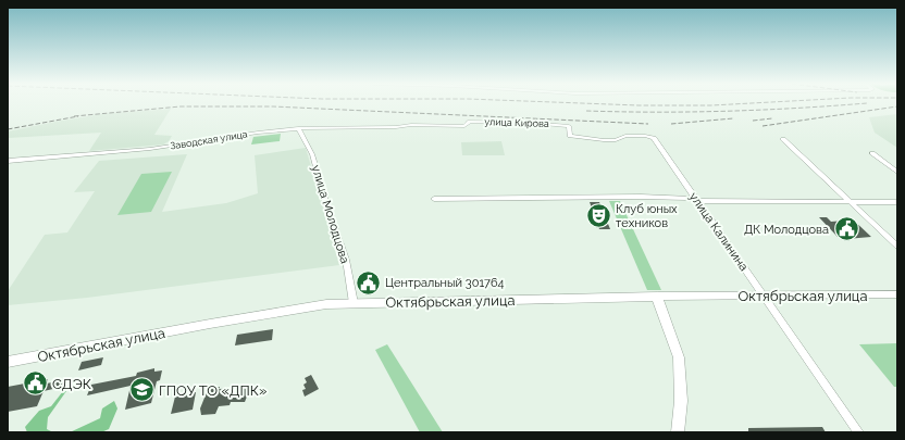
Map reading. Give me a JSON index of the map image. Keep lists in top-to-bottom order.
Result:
{
  "streets": {
    "main road": ["Октябрьская улица"],
    "street": [
      "улица Кирова",
      "Заводская улица",
      "улица Молодцова",
      "улица Калинина"
    ]
  },
  "crossings": [
    ["улица Кирова", "Заводская улица"],
    ["улица Кирова", "улица Калинина"],
    ["Заводская улица", "улица Молодцова"],
    ["улица Молодцова", "Октябрьская улица"],
    ["улица Калинина", "Октябрьская улица"]
  ],
  "places": {
    "theatre": ["Клуб юных техников"],
    "public building": ["ДК Молодцова", "Центральный 301764", "СДЭК"],
    "school or university": ["ГПОУ ТО «ДПК»"]
  }
}
